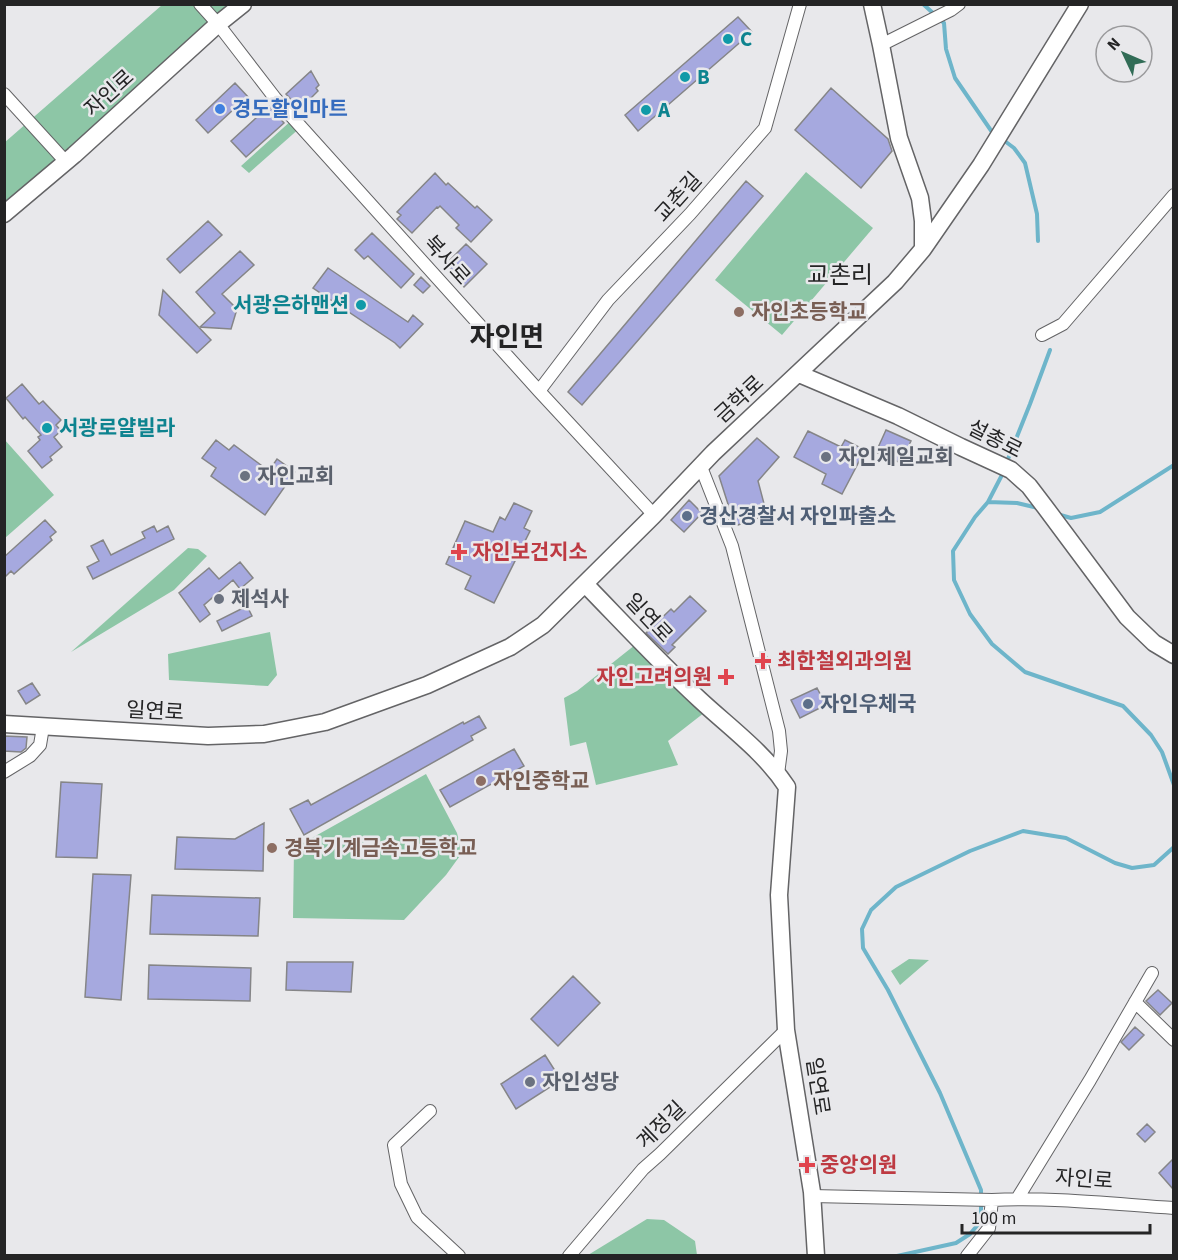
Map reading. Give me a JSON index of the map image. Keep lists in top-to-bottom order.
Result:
{
  "streets": {
    "street": [
      "자인로",
      "교촌길",
      "북사로",
      "금학로",
      "설총로",
      "일연로",
      "계정길"
    ]
  },
  "crossings": [
    ["자인로", "북사로"],
    ["자인로", "일연로"],
    ["교촌길", "북사로"],
    ["북사로", "금학로"],
    ["금학로", "설총로"],
    ["금학로", "일연로"],
    ["일연로", "계정길"]
  ],
  "districts": ["교촌리", "자인면"],
  "places": {
    "other": [
      "C",
      "B",
      "경도할인마트",
      "A",
      "서광은하맨션",
      "자인초등학교",
      "서광로얄빌라",
      "자인제일교회",
      "자인교회",
      "경산경찰서 자인파출소",
      "제석사",
      "자인우체국",
      "자인중학교",
      "경북기계금속고등학교",
      "자인성당"
    ],
    "health": [
      "자인보건지소",
      "최한철외과의원",
      "자인고려의원",
      "중앙의원"
    ]
  },
  "scale_bar": "100 m",
  "north": "top left"
}
